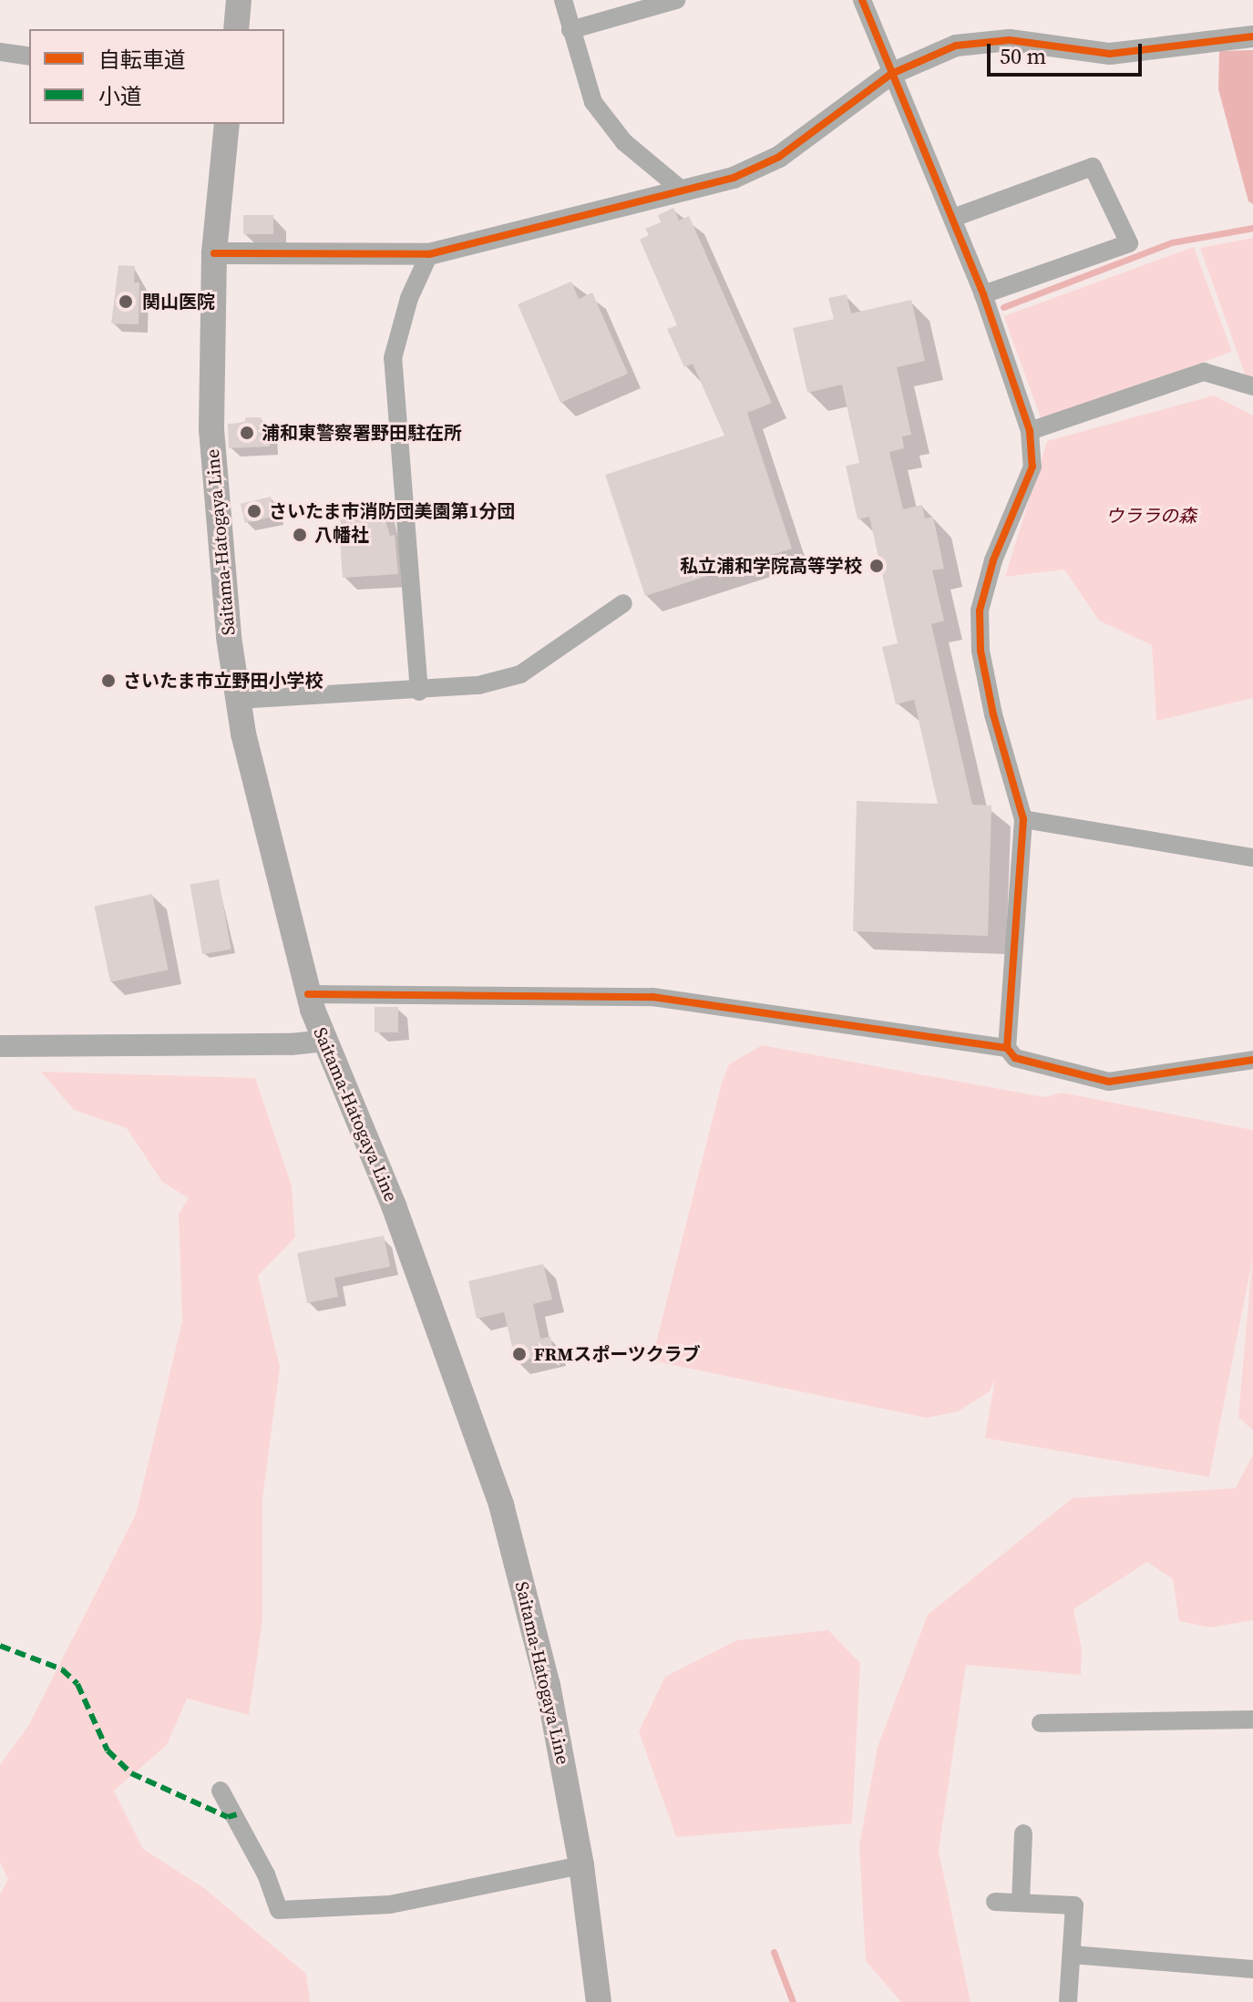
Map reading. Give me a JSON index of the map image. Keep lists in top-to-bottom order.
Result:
{
  "streets": {
    "main road": ["Saitama-Hatogaya Line"]
  },
  "parks": ["ウララの森"],
  "places": [
    "関山医院",
    "浦和東警察署野田駐在所",
    "さいたま市消防団美園第1分団",
    "八幡社",
    "私立浦和学院高等学校",
    "さいたま市立野田小学校",
    "FRMスポーツクラブ"
  ],
  "legend": ["自転車道", "小道"],
  "scale_bar": "50 m"
}
